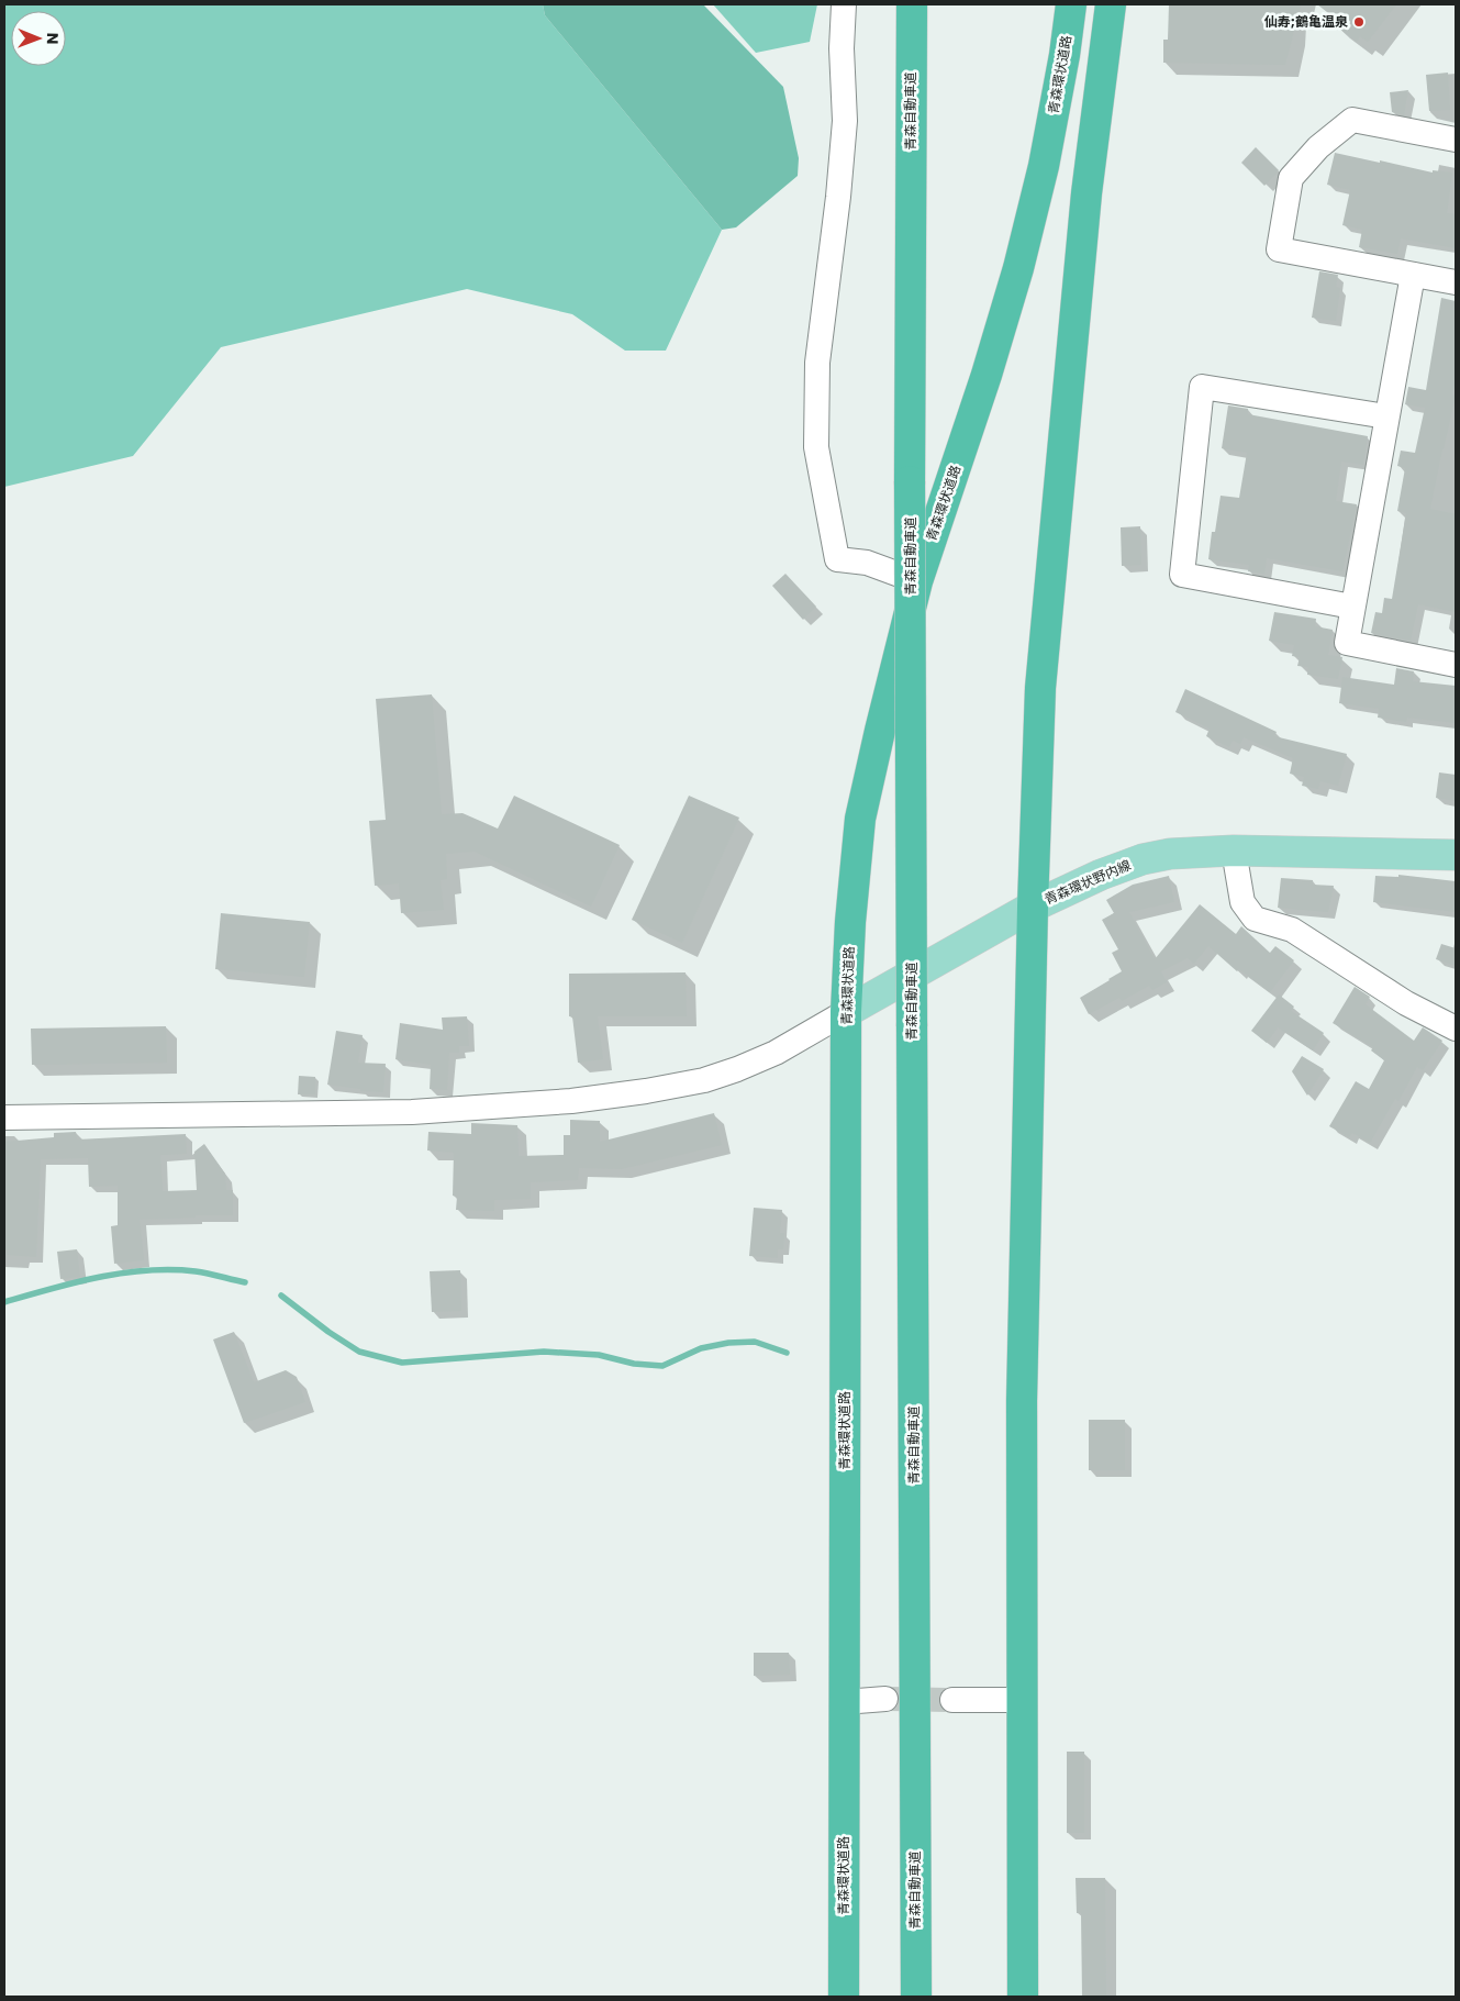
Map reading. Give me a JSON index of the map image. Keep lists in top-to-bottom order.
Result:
{
  "streets": {
    "highway": ["青森環状道路", "青森自動車道"],
    "main road": ["青森環状野内線"]
  },
  "crossings": [
    ["青森環状道路", "青森環状野内線"]
  ],
  "places": ["仙寿;鶴亀温泉"],
  "north": "right"
}
